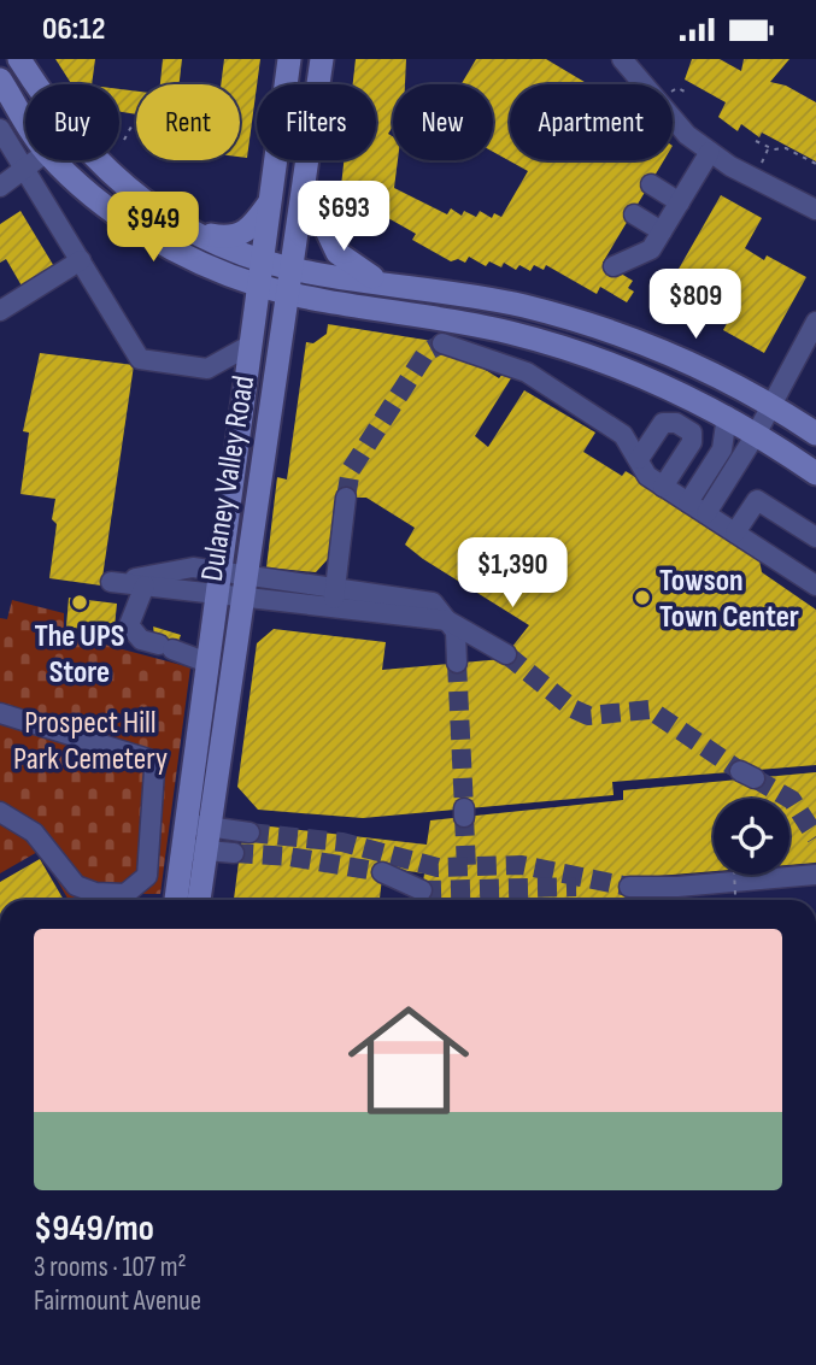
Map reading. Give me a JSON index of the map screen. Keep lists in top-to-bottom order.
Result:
{
  "streets": {
    "main road": ["Dulaney Valley Road"]
  },
  "parks": ["Prospect Hill Park Cemetery"],
  "places": ["Towson Town Center", "The UPS Store"],
  "page": {
    "status": "06:12",
    "chip": [
      "Buy",
      "Rent",
      "Filters",
      "New",
      "Apartment"
    ],
    "price": [
      "$693",
      "$949",
      "$809",
      "$1,390"
    ],
    "list": [
      {
        "name": "$949/mo",
        "note": "3 rooms · 107 m² · Fairmount Avenue"
      }
    ]
  }
}
